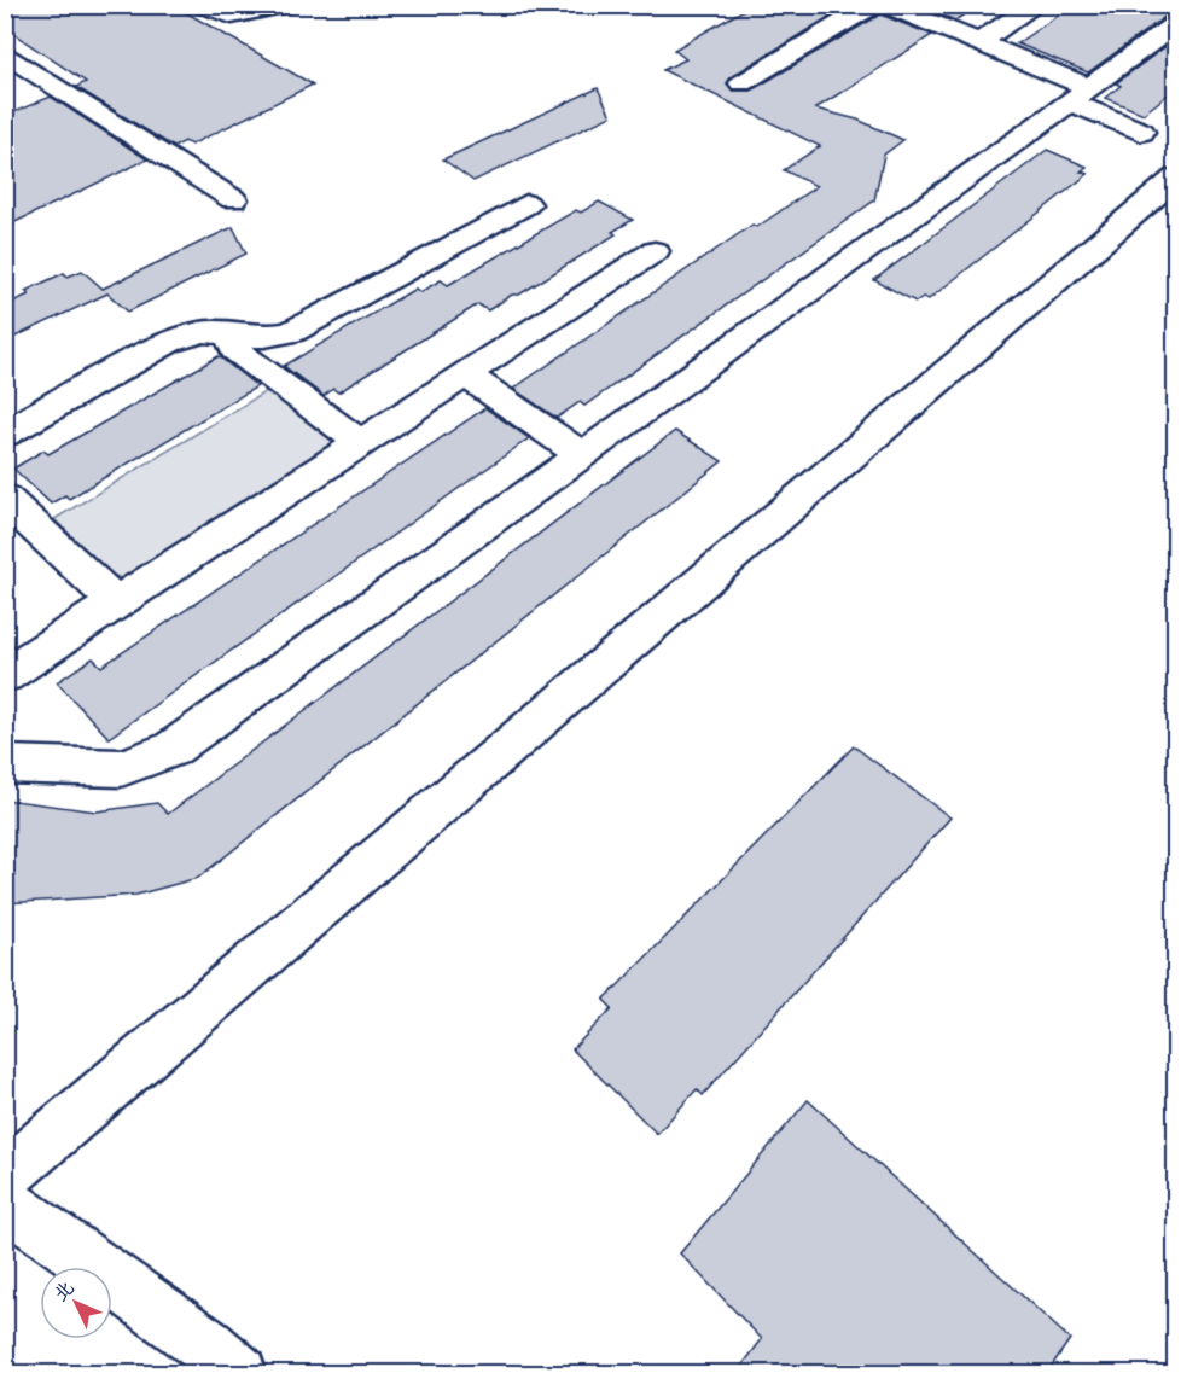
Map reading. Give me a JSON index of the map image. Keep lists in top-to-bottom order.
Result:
{
  "north": "top left"
}
